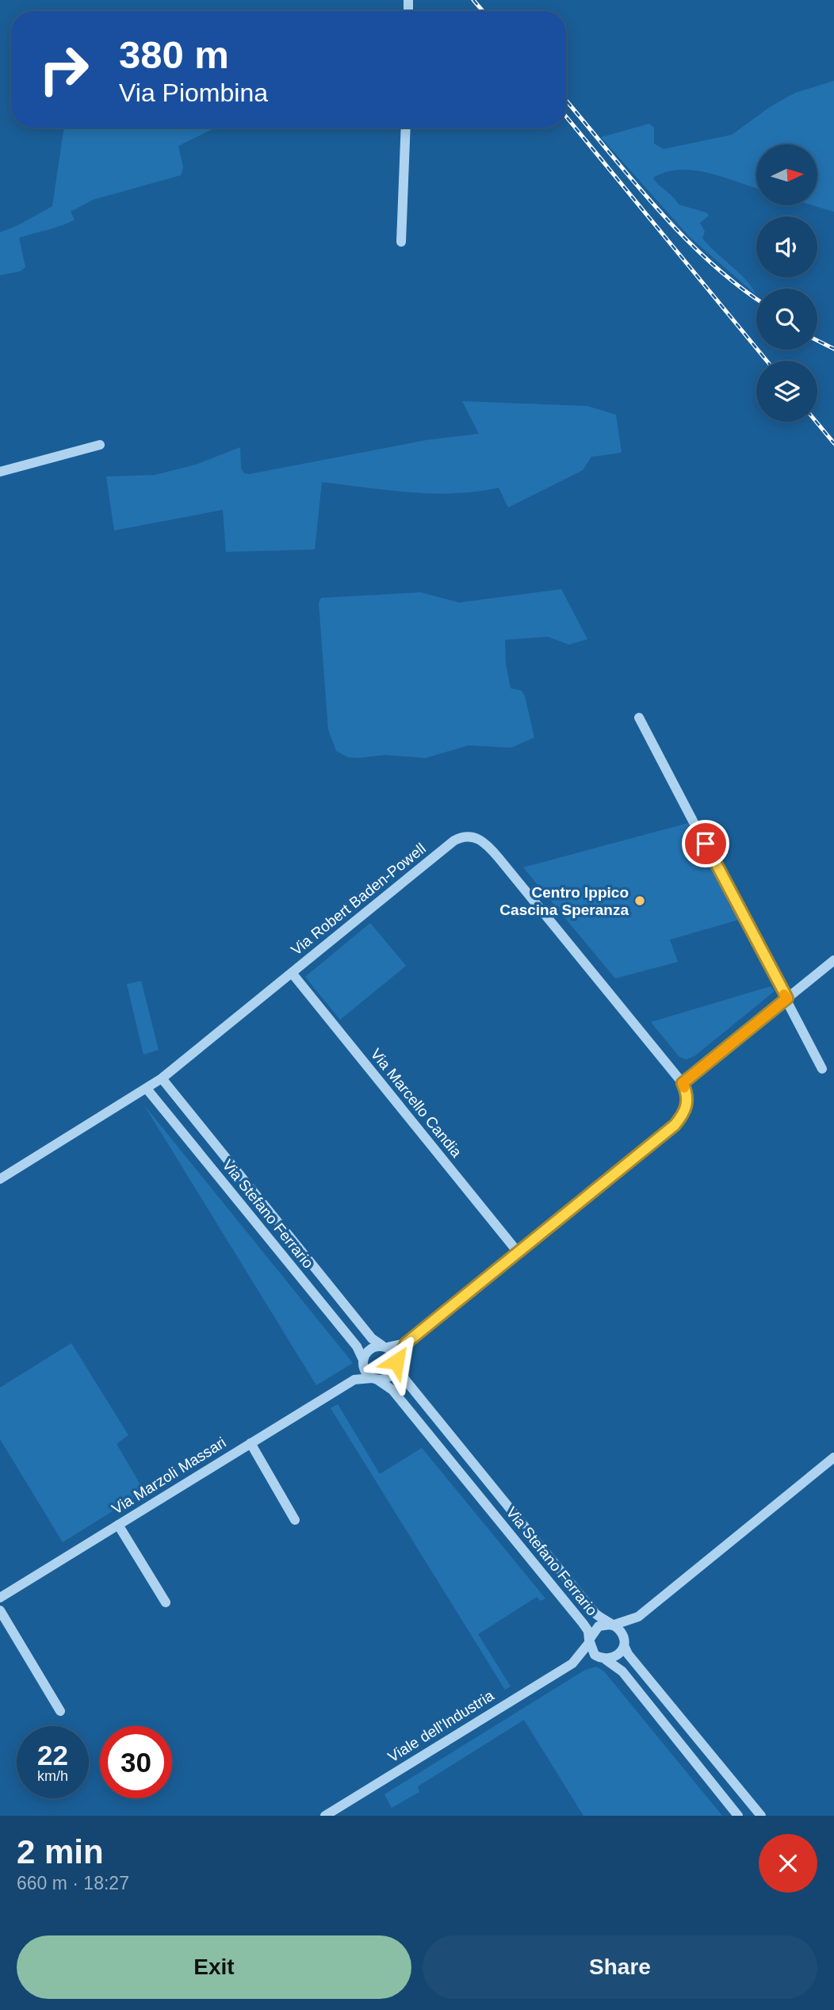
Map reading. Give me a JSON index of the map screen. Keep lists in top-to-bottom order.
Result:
{
  "streets": {
    "street": [
      "Via Robert Baden-Powell",
      "Via Marcello Candia",
      "Via Stefano Ferrario",
      "Via Marzoli Massari",
      "Viale dell'Industria"
    ]
  },
  "crossings": [
    ["Via Robert Baden-Powell", "Via Marcello Candia"],
    ["Via Robert Baden-Powell", "Via Stefano Ferrario"],
    ["Via Stefano Ferrario", "Via Marzoli Massari"]
  ],
  "places": ["Centro Ippico Cascina Speranza"],
  "north": "right",
  "page": {
    "turn": ["380 m", "Via Piombina"],
    "speed": "22 km/h",
    "limit": "30",
    "heading": ["2 min", "660 m · 18:27"],
    "buttons": ["Exit", "Share"]
  }
}
